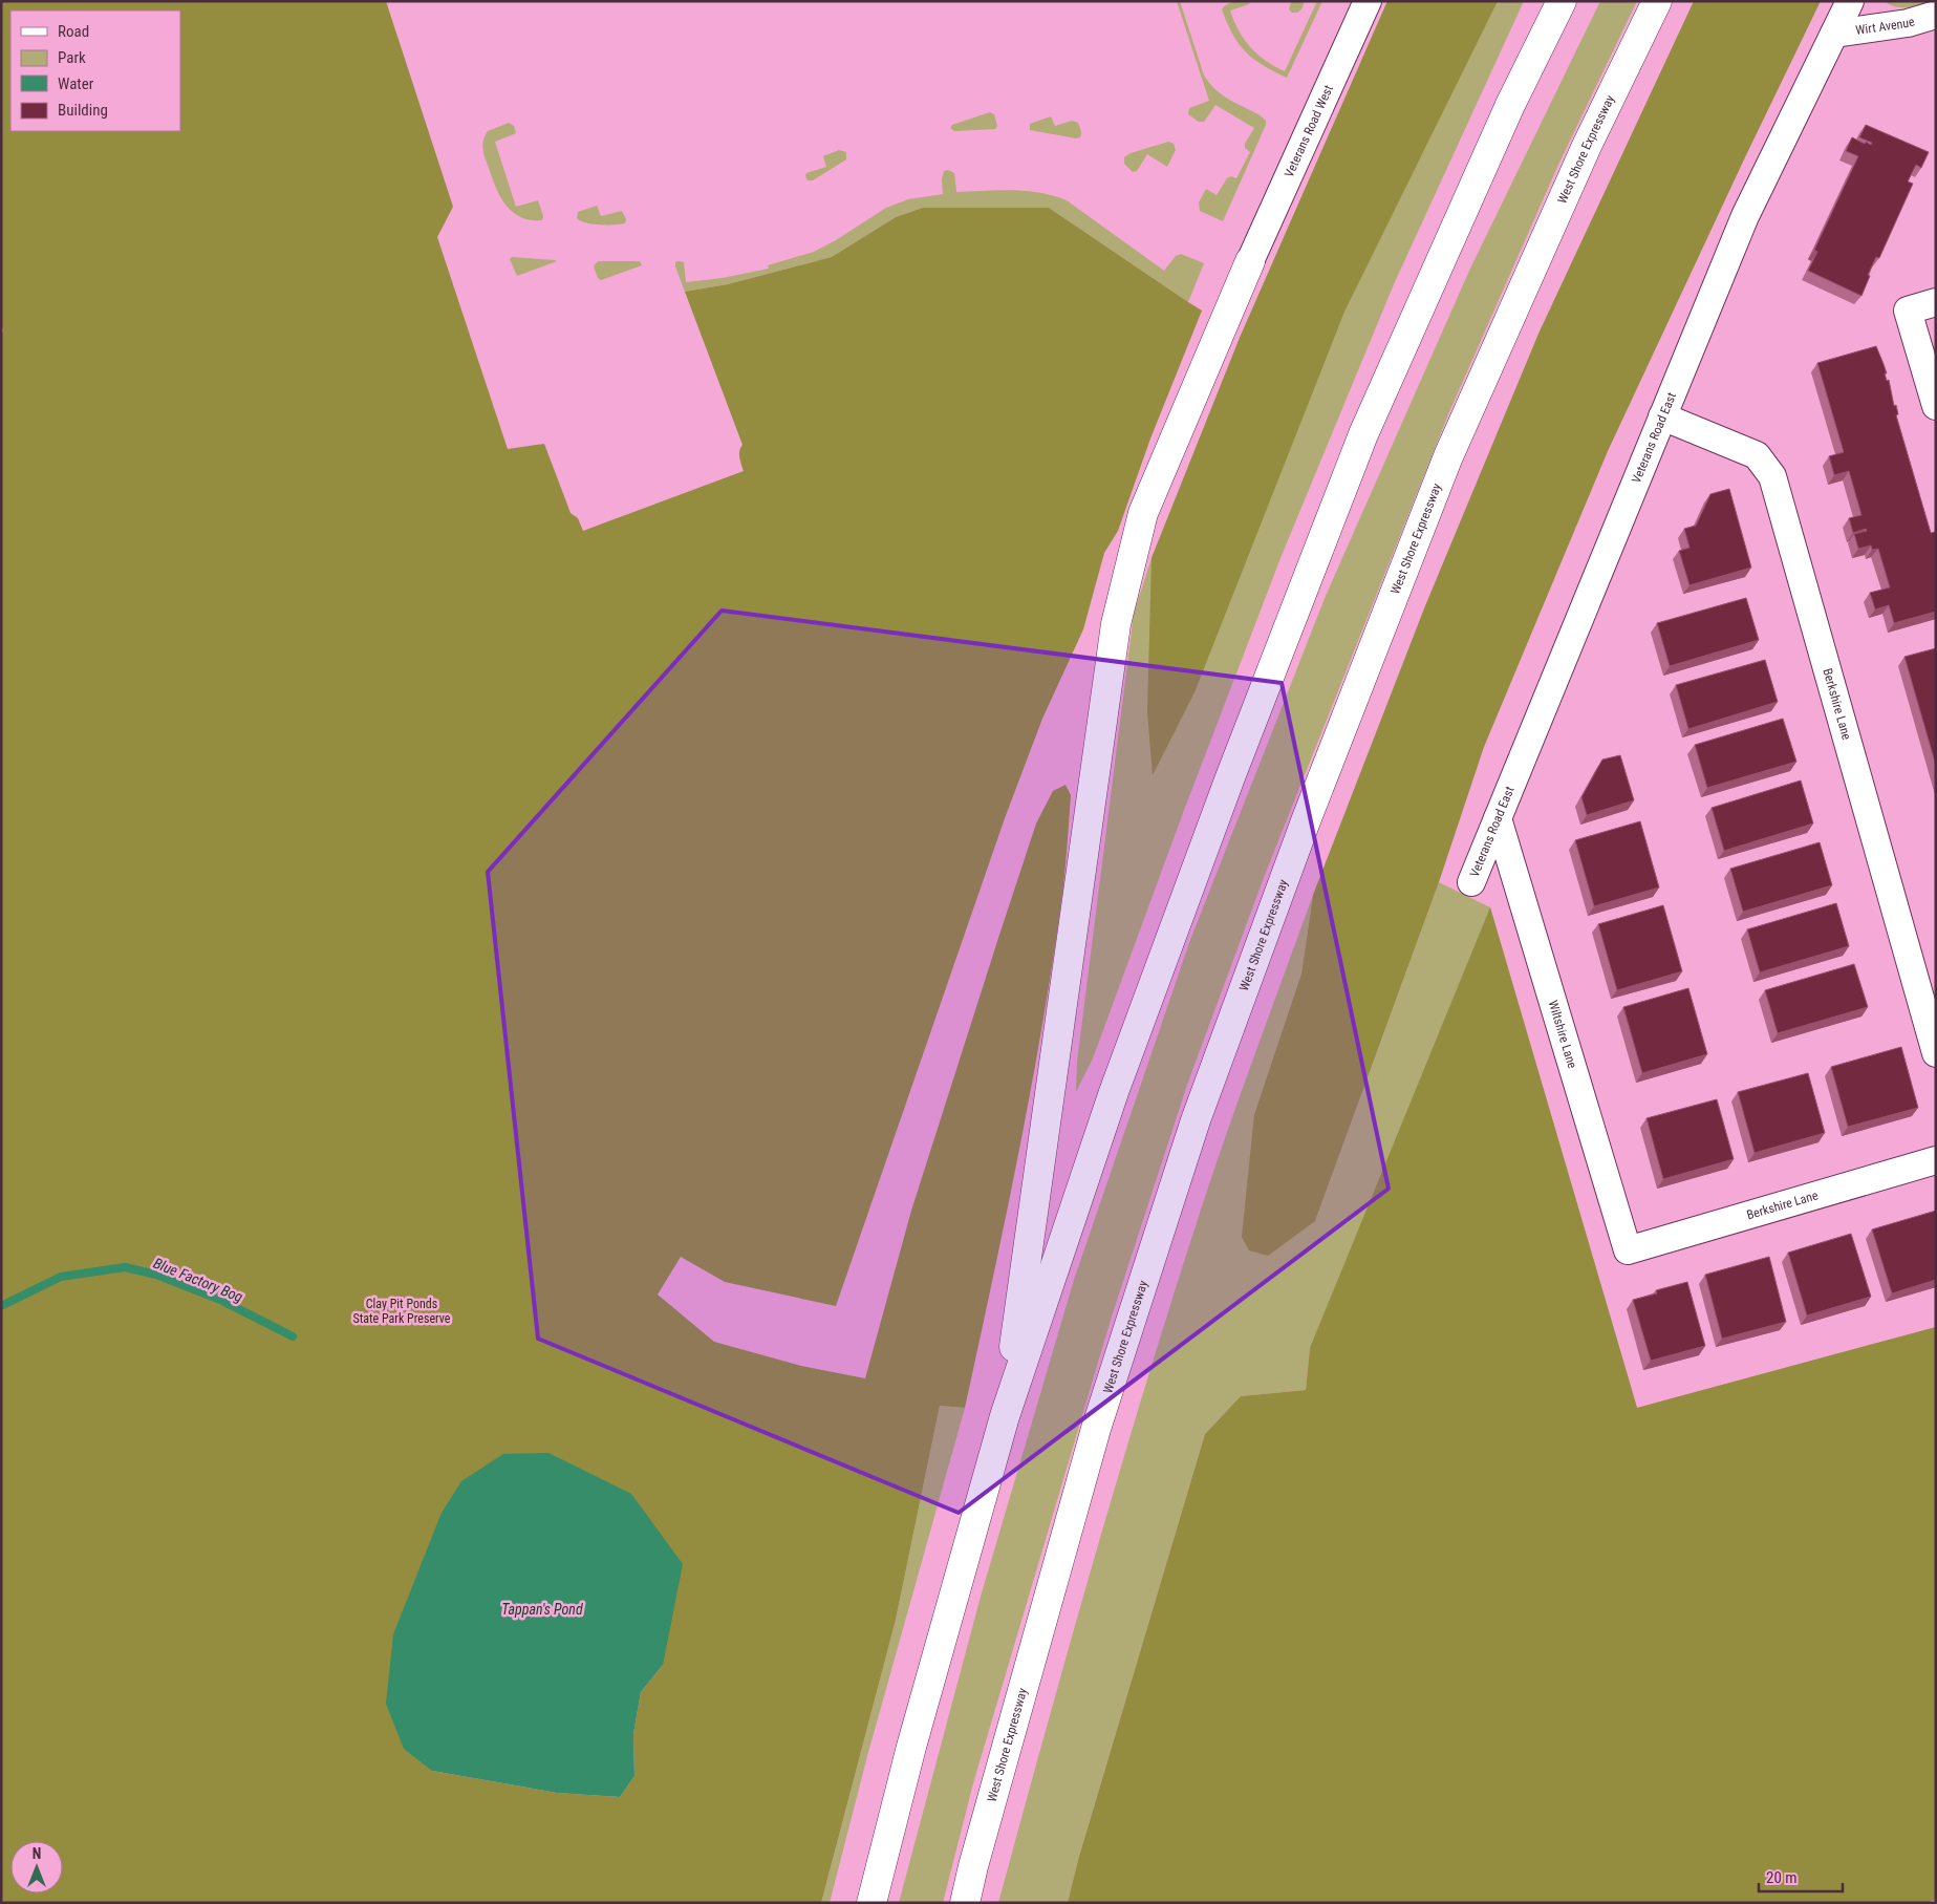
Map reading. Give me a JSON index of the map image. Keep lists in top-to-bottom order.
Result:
{
  "streets": {
    "highway": ["West Shore Expressway"],
    "street": [
      "Wirt Avenue",
      "Veterans Road West",
      "Veterans Road East",
      "Berkshire Lane",
      "Wiltshire Lane"
    ]
  },
  "crossings": [
    ["Wirt Avenue", "Veterans Road East"],
    ["Veterans Road East", "Berkshire Lane"],
    ["Veterans Road East", "Wiltshire Lane"],
    ["Berkshire Lane", "Wiltshire Lane"]
  ],
  "water": ["Blue Factory Bog", "Tappan's Pond"],
  "parks": ["Clay Pit Ponds State Park Preserve"],
  "legend": [
    "Road",
    "Park",
    "Water",
    "Building"
  ],
  "scale_bar": "20 m",
  "north": "top"
}
